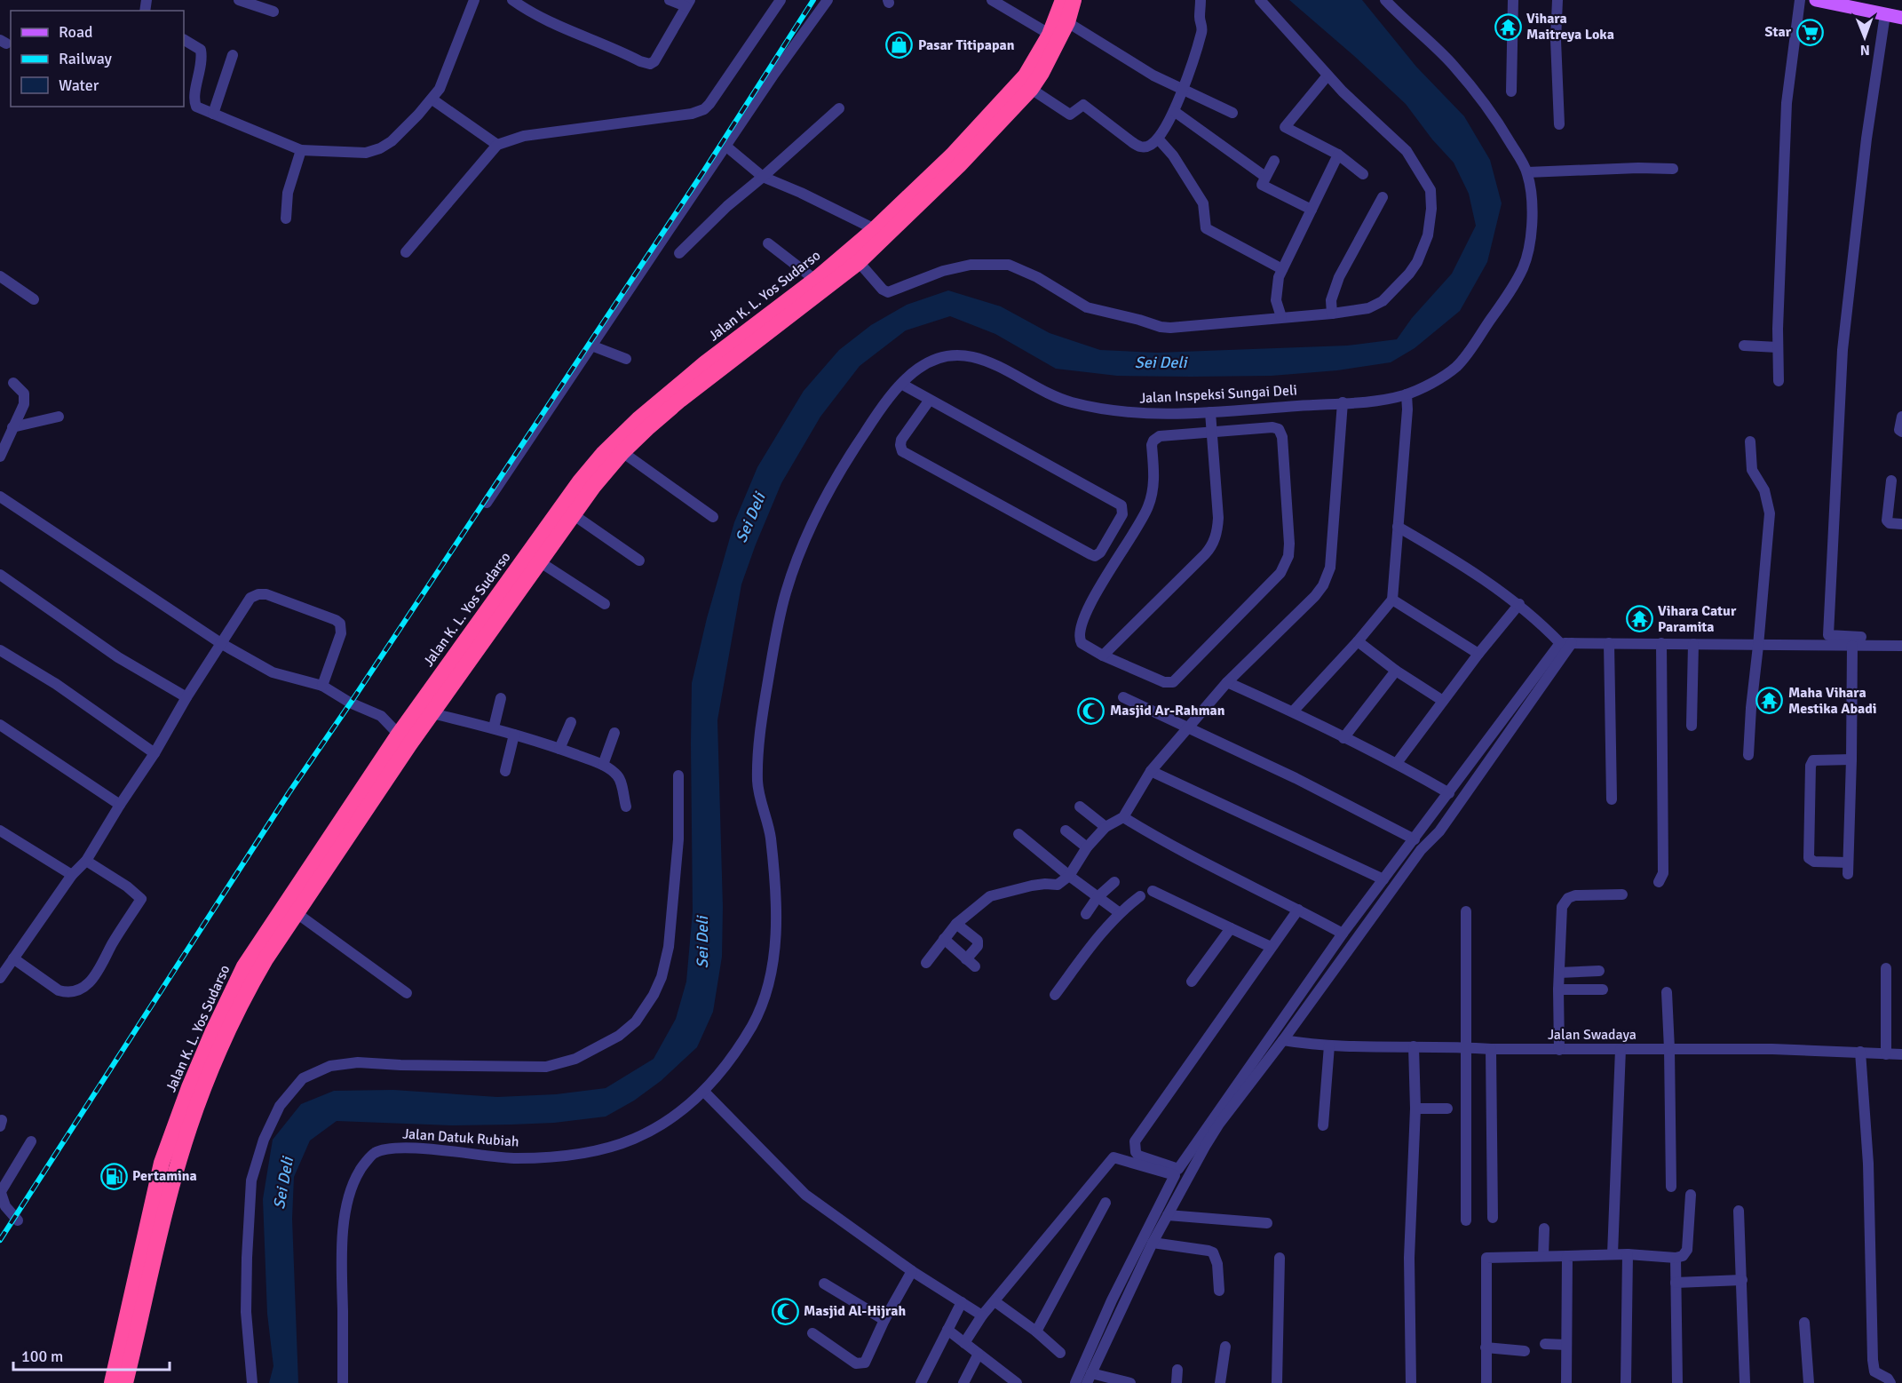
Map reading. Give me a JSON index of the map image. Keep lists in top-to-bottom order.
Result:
{
  "streets": {
    "highway": ["Jalan K. L. Yos Sudarso"],
    "street": ["Jalan Inspeksi Sungai Deli", "Jalan Swadaya", "Jalan Datuk Rubiah"]
  },
  "crossings": [
    ["Jalan Inspeksi Sungai Deli", "Jalan Datuk Rubiah"]
  ],
  "water": ["Sei Deli"],
  "places": {
    "temple": ["Vihara Maitreya Loka", "Vihara Catur Paramita", "Maha Vihara Mestika Abadi"],
    "supermarket": ["Star"],
    "shop": ["Pasar Titipapan"],
    "mosque": ["Masjid Ar-Rahman", "Masjid Al-Hijrah"],
    "fuel station": ["Pertamina"]
  },
  "legend": ["Road", "Railway", "Water"],
  "scale_bar": "100 m",
  "north": "bottom"
}
